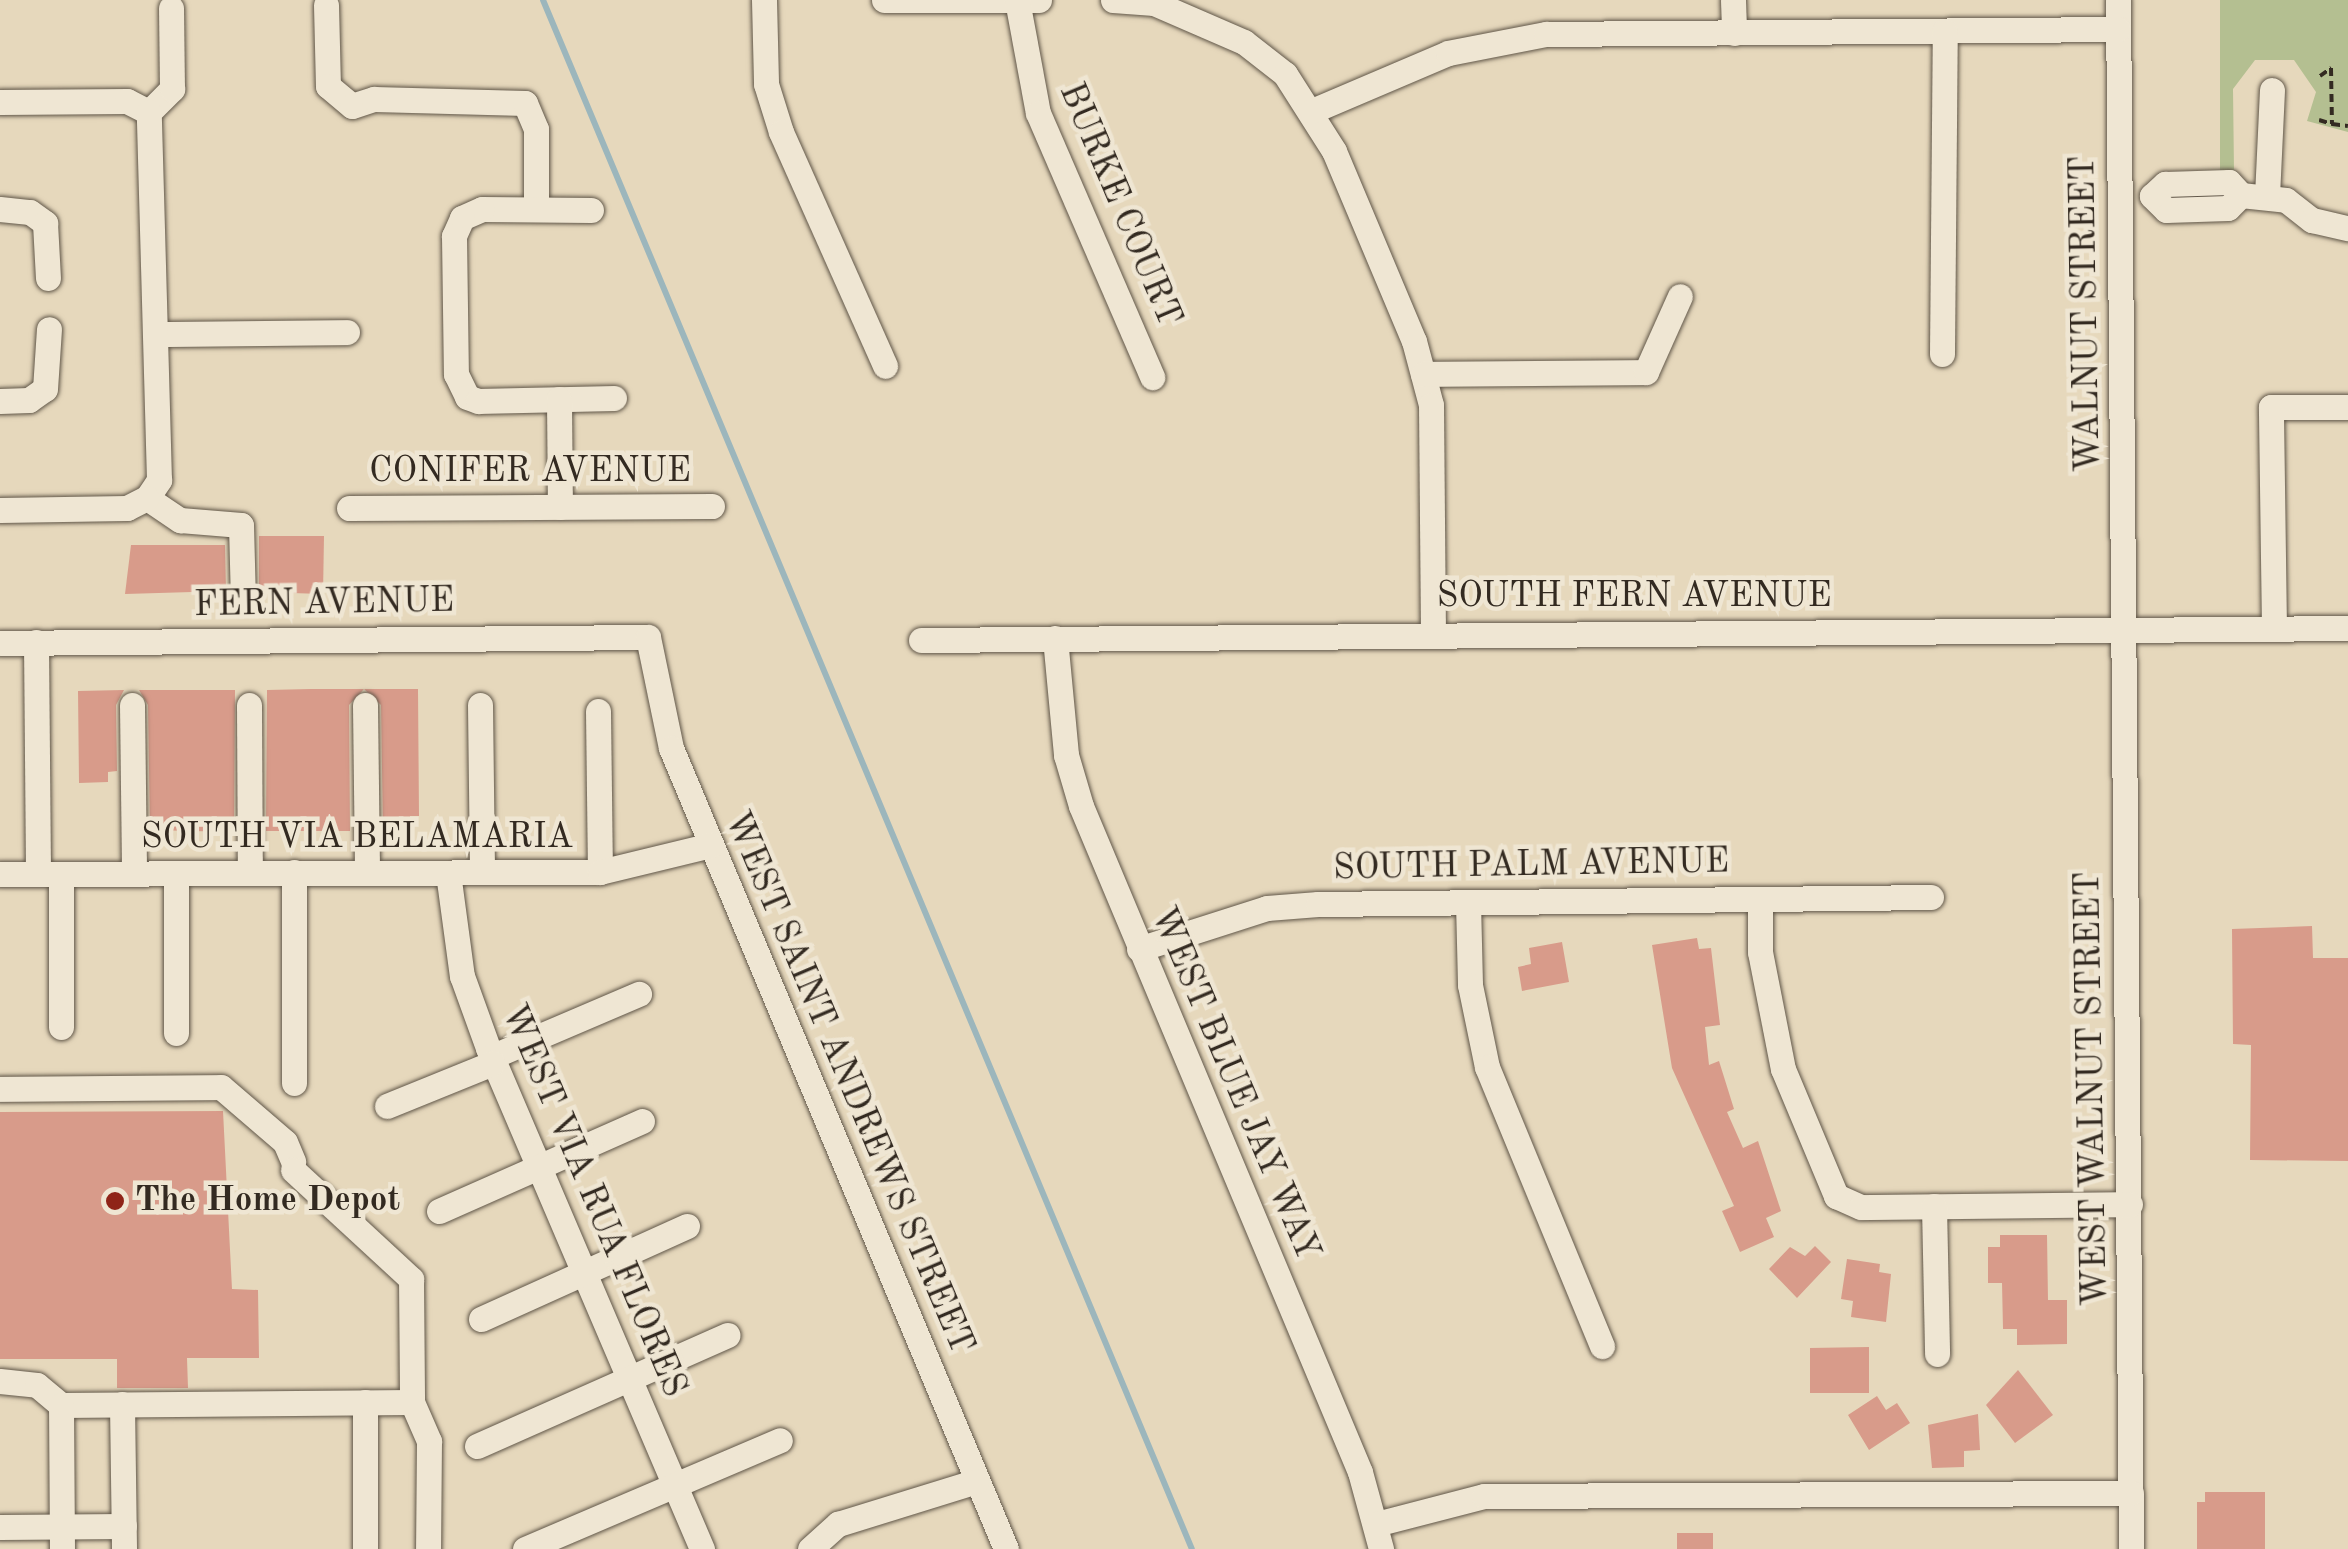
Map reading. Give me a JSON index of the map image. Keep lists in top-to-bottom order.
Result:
{
  "streets": {
    "street": [
      "BURKE COURT",
      "WALNUT STREET",
      "CONIFER AVENUE",
      "SOUTH FERN AVENUE",
      "FERN AVENUE",
      "SOUTH VIA BELAMARIA",
      "SOUTH PALM AVENUE",
      "WEST SAINT ANDREWS STREET",
      "WEST BLUE JAY WAY",
      "WEST WALNUT STREET",
      "WEST VIA RUA FLORES"
    ]
  },
  "crossings": [
    ["WALNUT STREET", "SOUTH FERN AVENUE"],
    ["WALNUT STREET", "WEST WALNUT STREET"],
    ["SOUTH FERN AVENUE", "WEST BLUE JAY WAY"],
    ["SOUTH FERN AVENUE", "WEST WALNUT STREET"],
    ["FERN AVENUE", "WEST SAINT ANDREWS STREET"],
    ["SOUTH VIA BELAMARIA", "WEST SAINT ANDREWS STREET"],
    ["SOUTH VIA BELAMARIA", "WEST VIA RUA FLORES"],
    ["SOUTH PALM AVENUE", "WEST BLUE JAY WAY"]
  ],
  "places": ["The Home Depot"]
}
